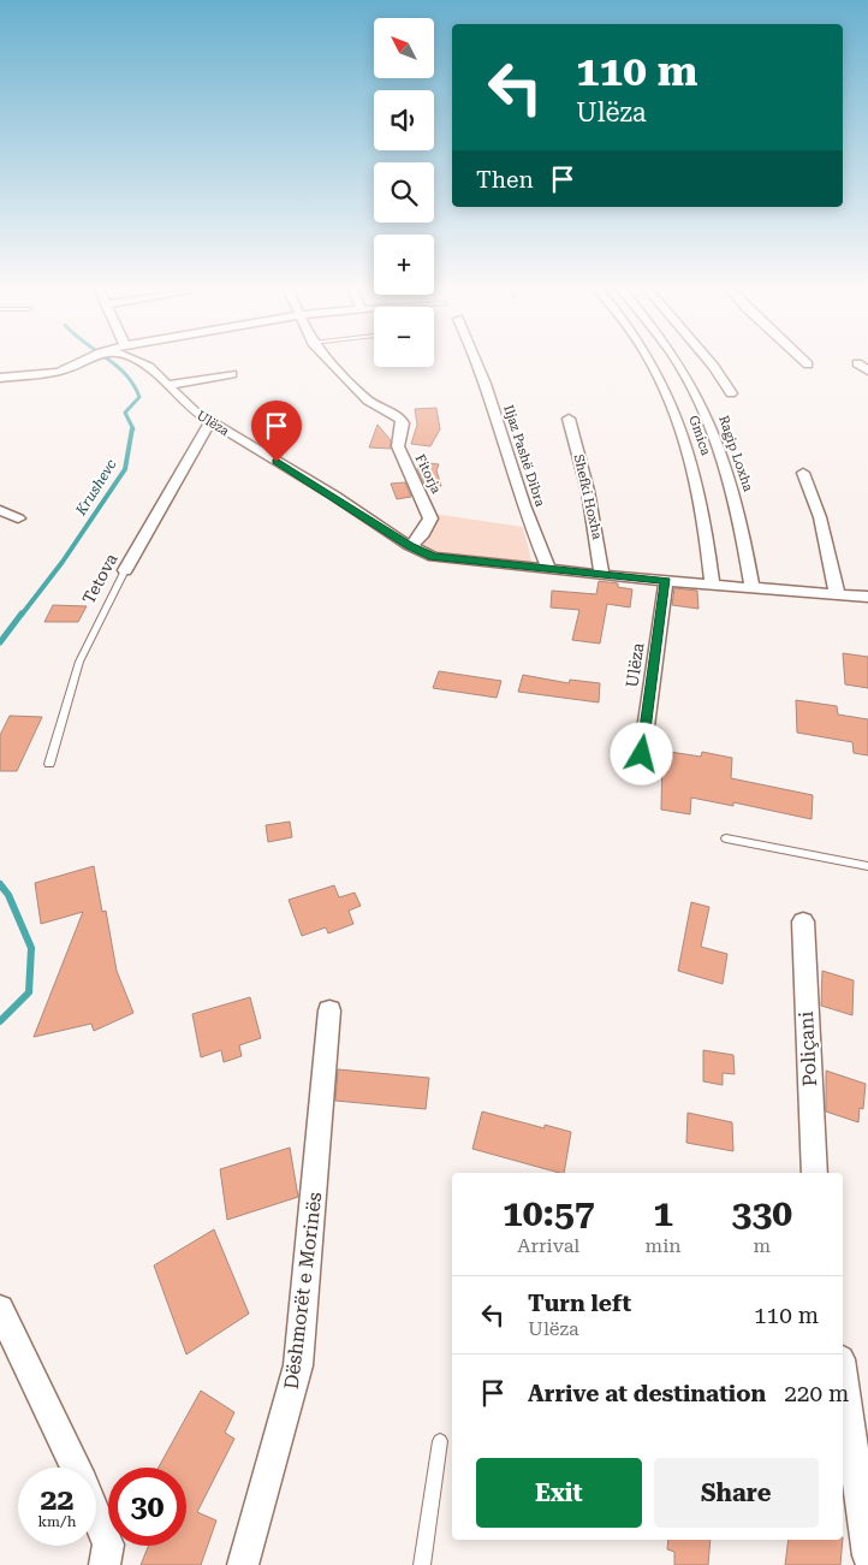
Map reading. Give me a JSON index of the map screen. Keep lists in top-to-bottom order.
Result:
{
  "streets": {
    "street": [
      "Ulëza",
      "Gmica",
      "Ragip Loxha",
      "Iljaz Pashë Dibra",
      "Fitorja",
      "Shefki Hoxha",
      "Tetova",
      "Poliçani",
      "Dëshmorët e Morinës"
    ]
  },
  "crossings": [
    ["Ulëza", "Gmica"],
    ["Ulëza", "Ragip Loxha"],
    ["Ulëza", "Iljaz Pashë Dibra"],
    ["Ulëza", "Fitorja"],
    ["Ulëza", "Shefki Hoxha"],
    ["Ulëza", "Tetova"]
  ],
  "water": ["Krushevc"],
  "north": "top left",
  "page": {
    "map_buttons": ["+", "−"],
    "turn": ["110 m", "Ulëza"],
    "then": "Then",
    "eta": [
      "10:57",
      "Arrival",
      "1",
      "min",
      "330",
      "m"
    ],
    "list": [
      {
        "name": "Turn left",
        "note": "Ulëza",
        "value": "110 m"
      },
      {
        "name": "Arrive at destination",
        "value": "220 m"
      }
    ],
    "buttons": ["Exit", "Share"],
    "speed": "22 km/h",
    "limit": "30"
  }
}
